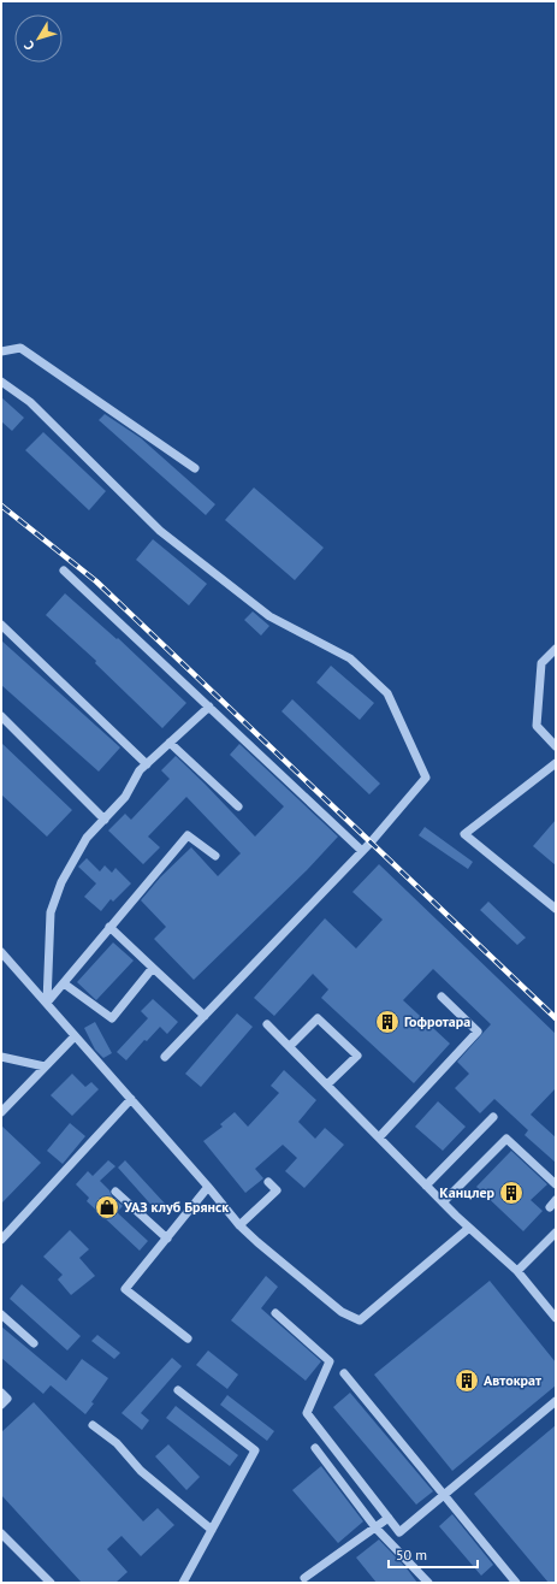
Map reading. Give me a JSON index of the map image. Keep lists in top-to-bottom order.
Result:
{
  "places": {
    "building": ["Гофротара", "Канцлер", "Автократ"],
    "shop": ["УАЗ клуб Брянск"]
  },
  "scale_bar": "50 m",
  "north": "bottom left"
}
